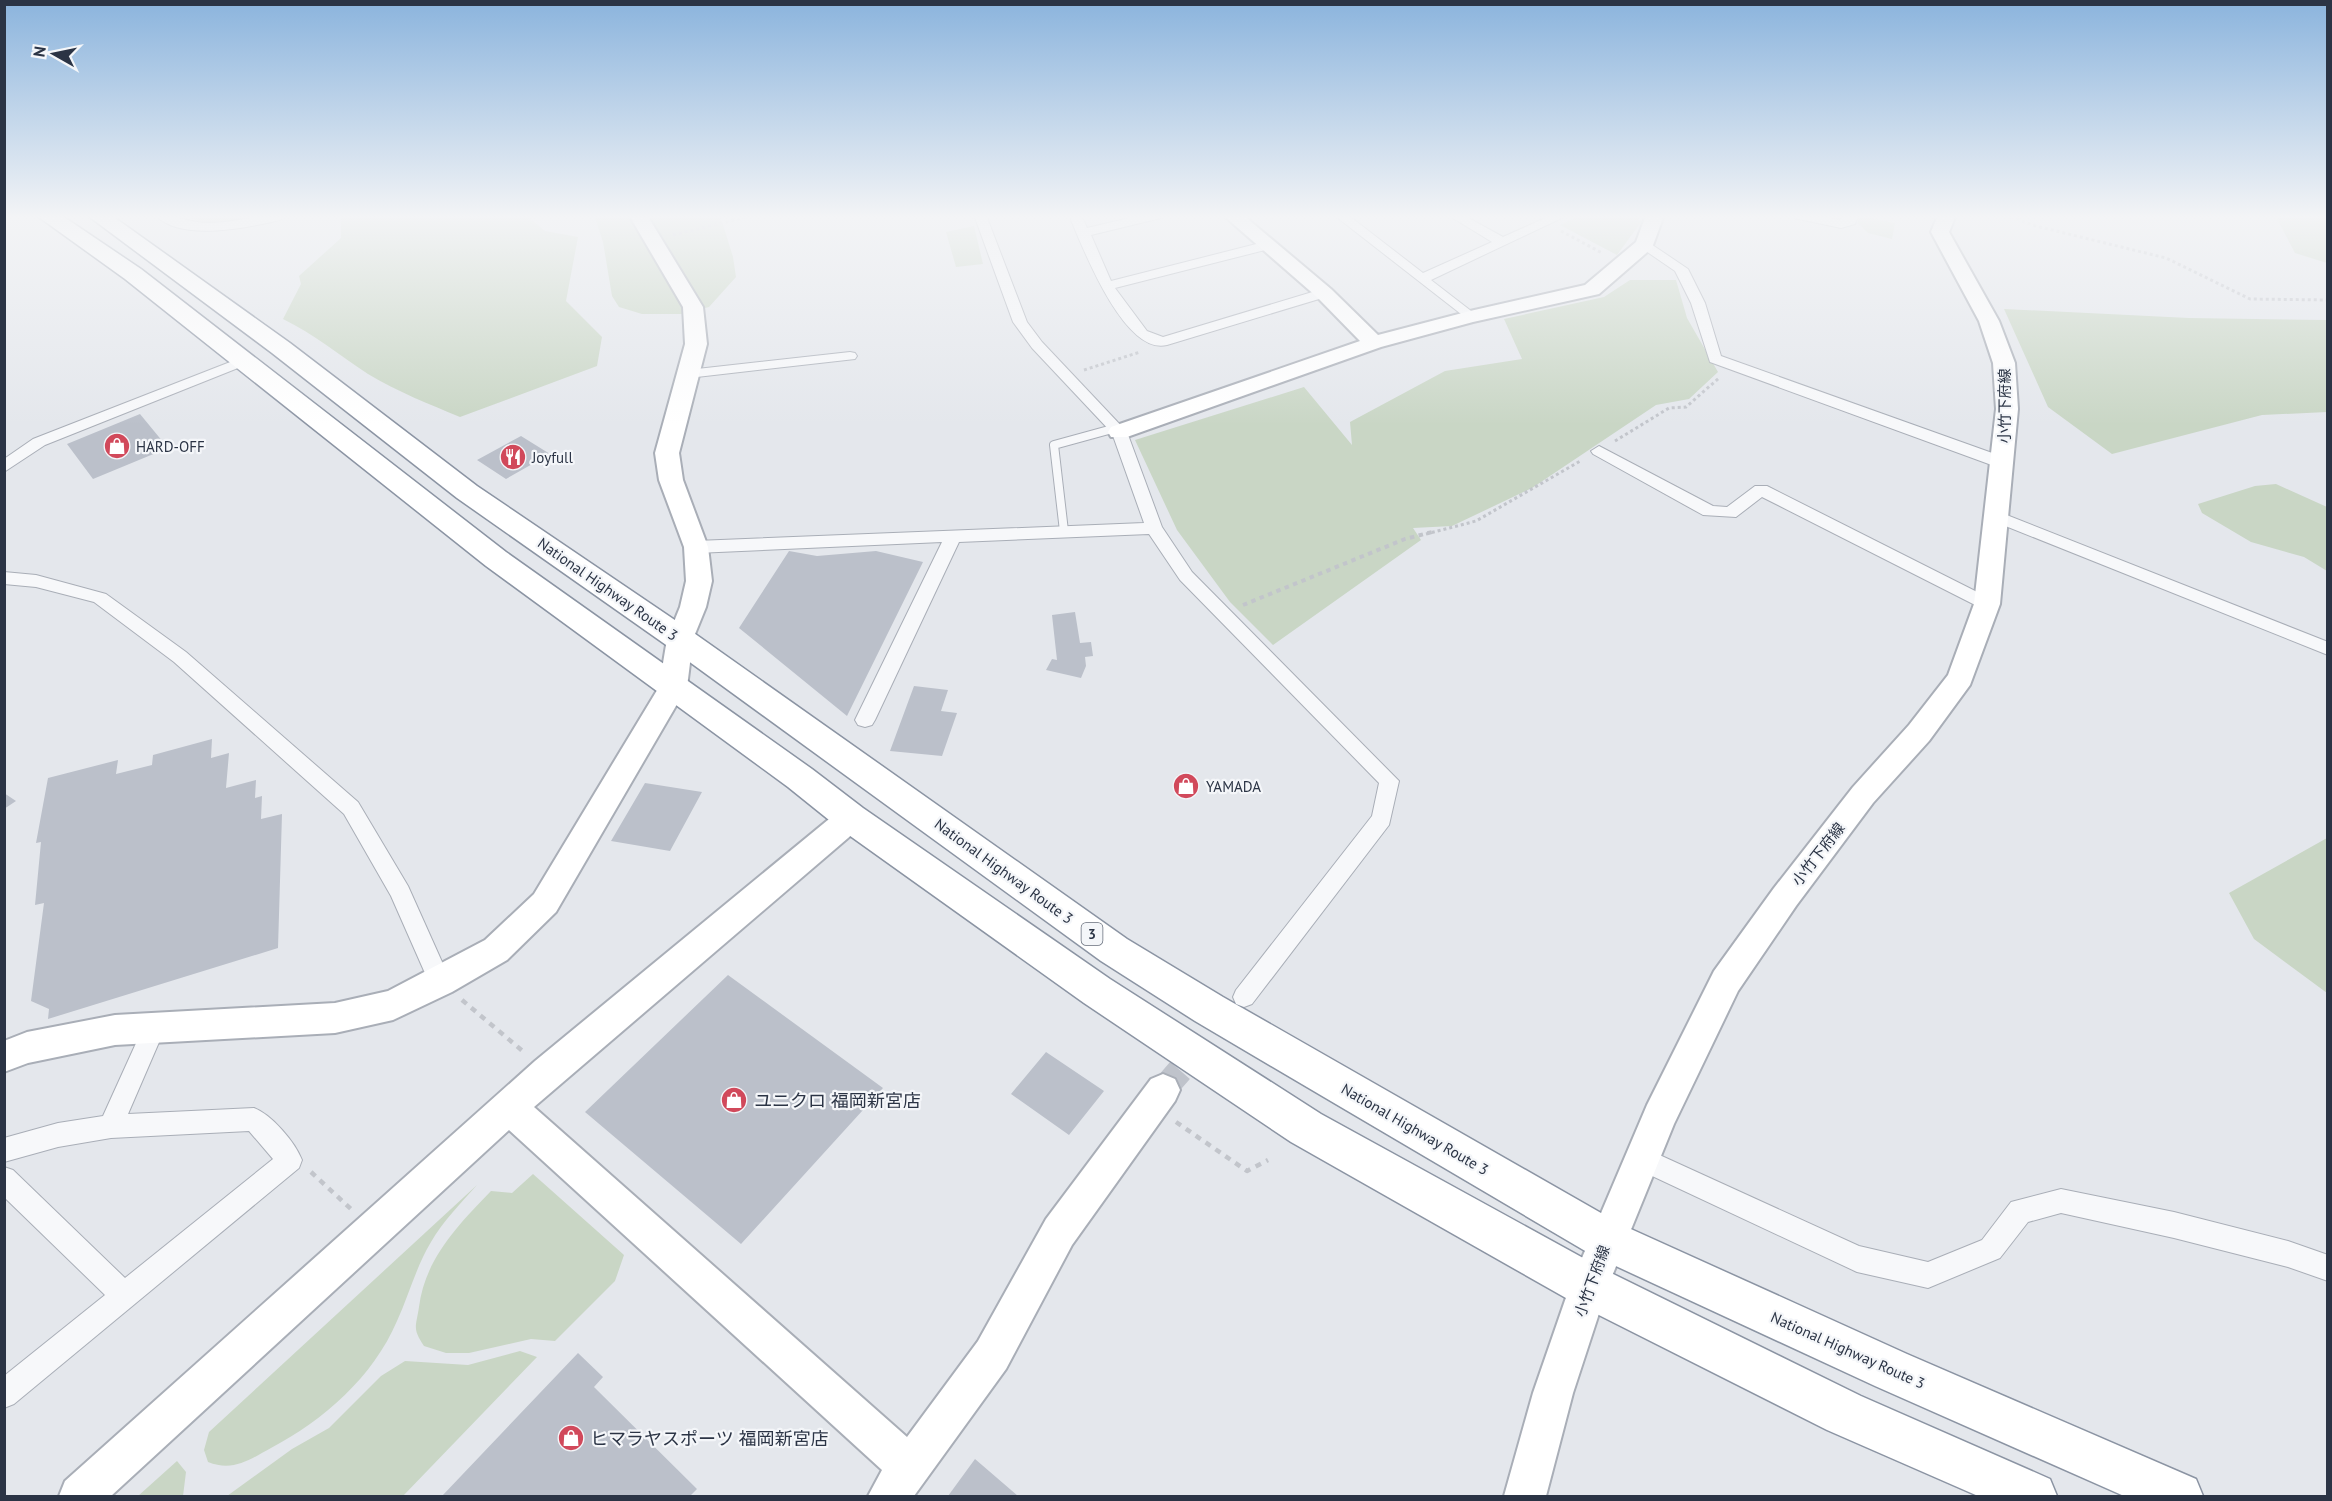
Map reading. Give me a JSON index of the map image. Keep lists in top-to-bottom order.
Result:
{
  "streets": {
    "highway": ["National Highway Route 3", "3"],
    "street": ["小竹下府線"]
  },
  "crossings": [
    ["小竹下府線", "National Highway Route 3"]
  ],
  "places": {
    "shop": [
      "HARD-OFF",
      "YAMADA",
      "ユニクロ 福岡新宮店",
      "ヒマラヤスポーツ 福岡新宮店"
    ],
    "restaurant": ["Joyfull"]
  },
  "north": "left"
}
